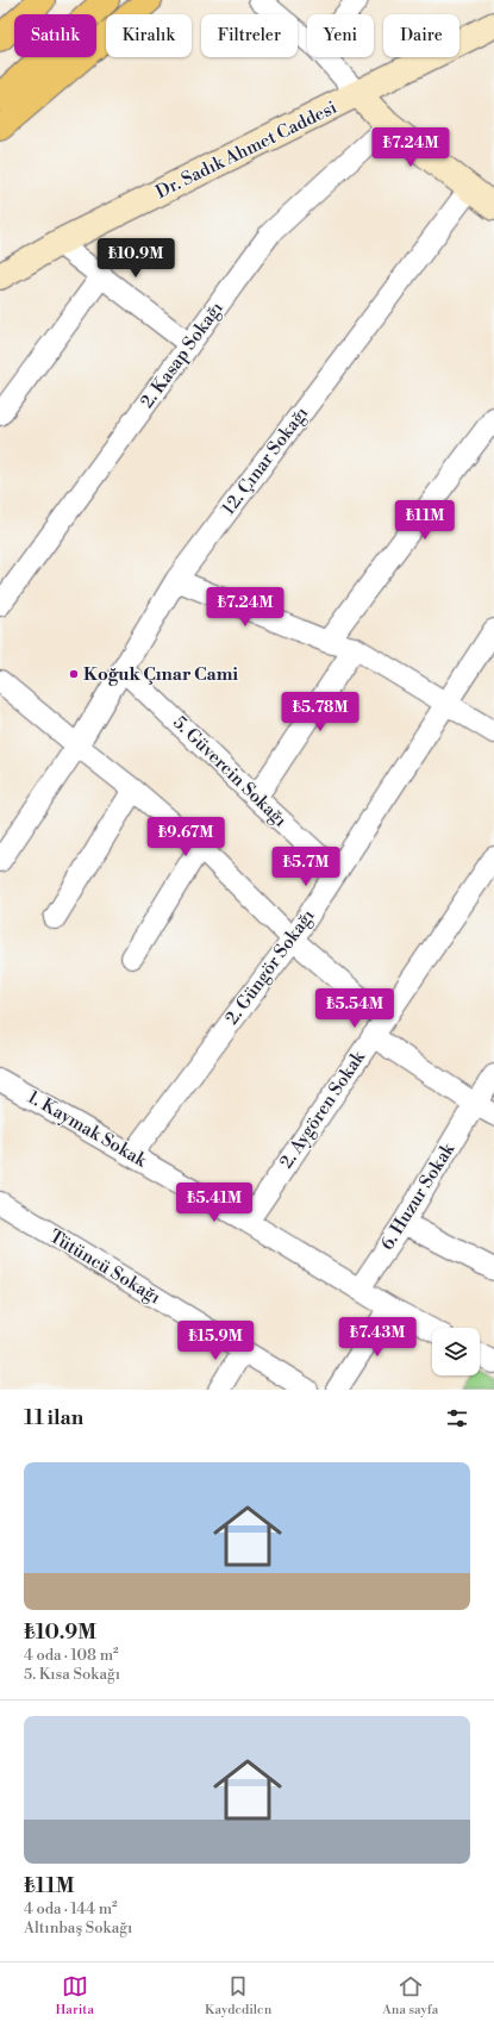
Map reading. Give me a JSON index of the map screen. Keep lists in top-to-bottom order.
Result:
{
  "streets": {
    "main road": ["Dr. Sadık Ahmet Caddesi"],
    "street": [
      "2. Kasap Sokağı",
      "12. Çınar Sokağı",
      "5. Güvercin Sokağı",
      "2. Güngör Sokağı",
      "2. Aygören Sokak",
      "1. Kaymak Sokak",
      "6. Huzur Sokak",
      "Tütüncü Sokağı"
    ]
  },
  "crossings": [
    ["12. Çınar Sokağı", "5. Güvercin Sokağı"],
    ["5. Güvercin Sokağı", "2. Güngör Sokağı"],
    ["2. Güngör Sokağı", "1. Kaymak Sokak"],
    ["2. Aygören Sokak", "1. Kaymak Sokak"],
    ["1. Kaymak Sokak", "6. Huzur Sokak"]
  ],
  "places": ["Koğuk Çınar Cami"],
  "page": {
    "chip": [
      "Satılık",
      "Kiralık",
      "Filtreler",
      "Yeni",
      "Daire"
    ],
    "price": [
      "₺7.24M",
      "₺10.9M",
      "₺11M",
      "₺7.24M",
      "₺5.78M",
      "₺9.67M",
      "₺5.7M",
      "₺5.54M",
      "₺5.41M",
      "₺7.43M",
      "₺15.9M"
    ],
    "heading": "11 ilan",
    "list": [
      {
        "name": "₺10.9M",
        "note": "4 oda · 108 m² · 5. Kısa Sokağı"
      },
      {
        "name": "₺11M",
        "note": "4 oda · 144 m² · Altınbaş Sokağı"
      }
    ],
    "tabs": ["Harita", "Kaydedilen", "Ana sayfa"]
  }
}
